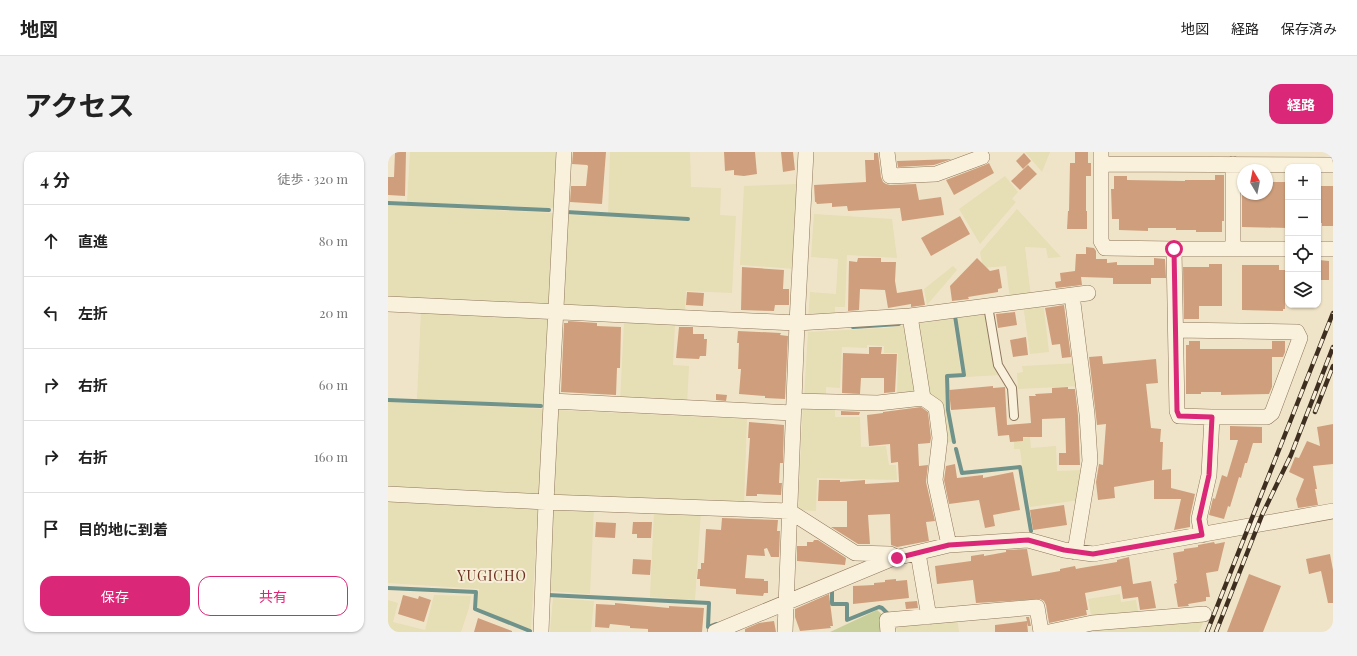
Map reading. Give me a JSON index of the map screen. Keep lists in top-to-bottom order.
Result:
{
  "districts": ["YUGICHO"],
  "north": "top",
  "page": {
    "header": "地図",
    "nav": ["地図", "経路", "保存済み"],
    "title": "アクセス",
    "buttons": [
      "経路",
      ["保存", "共有"]
    ],
    "heading": ["4 分", "徒歩 · 320 m"],
    "map_buttons": ["+", "−"],
    "list": [
      ["直進", "80 m"],
      ["左折", "20 m"],
      ["右折", "60 m"],
      ["右折", "160 m"],
      "目的地に到着"
    ]
  }
}
